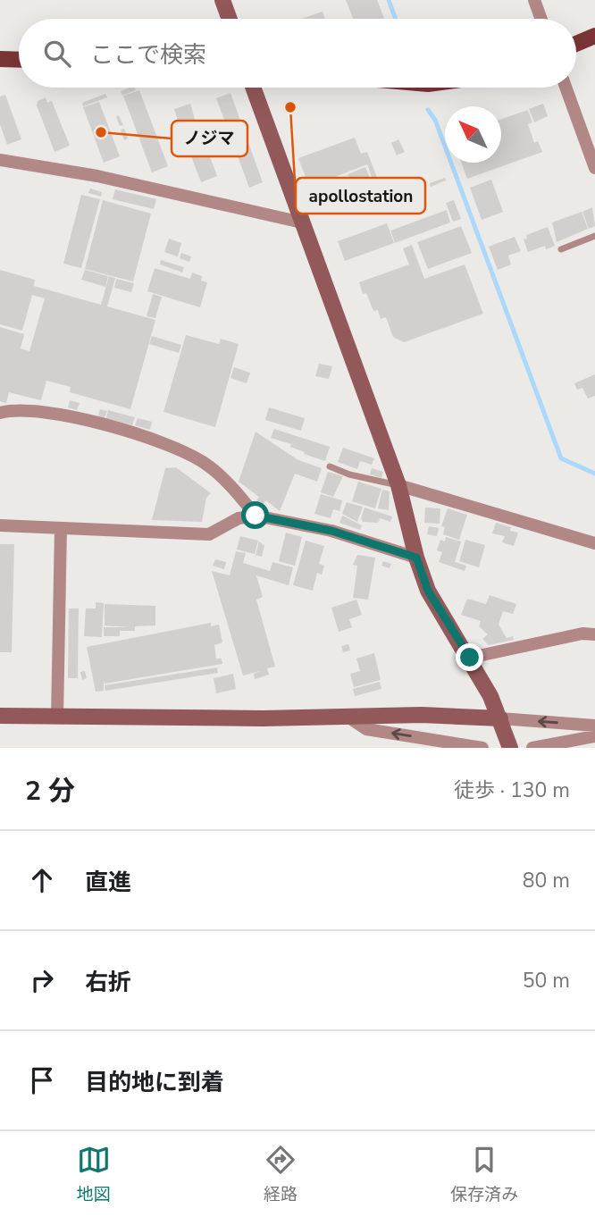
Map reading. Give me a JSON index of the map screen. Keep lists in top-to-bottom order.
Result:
{
  "places": ["apollostation", "ノジマ"],
  "north": "top left",
  "page": {
    "search": "ここで検索",
    "heading": ["2 分", "徒歩 · 130 m"],
    "list": [
      ["直進", "80 m"],
      ["右折", "50 m"],
      "目的地に到着"
    ],
    "nav": ["地図", "経路", "保存済み"]
  }
}
